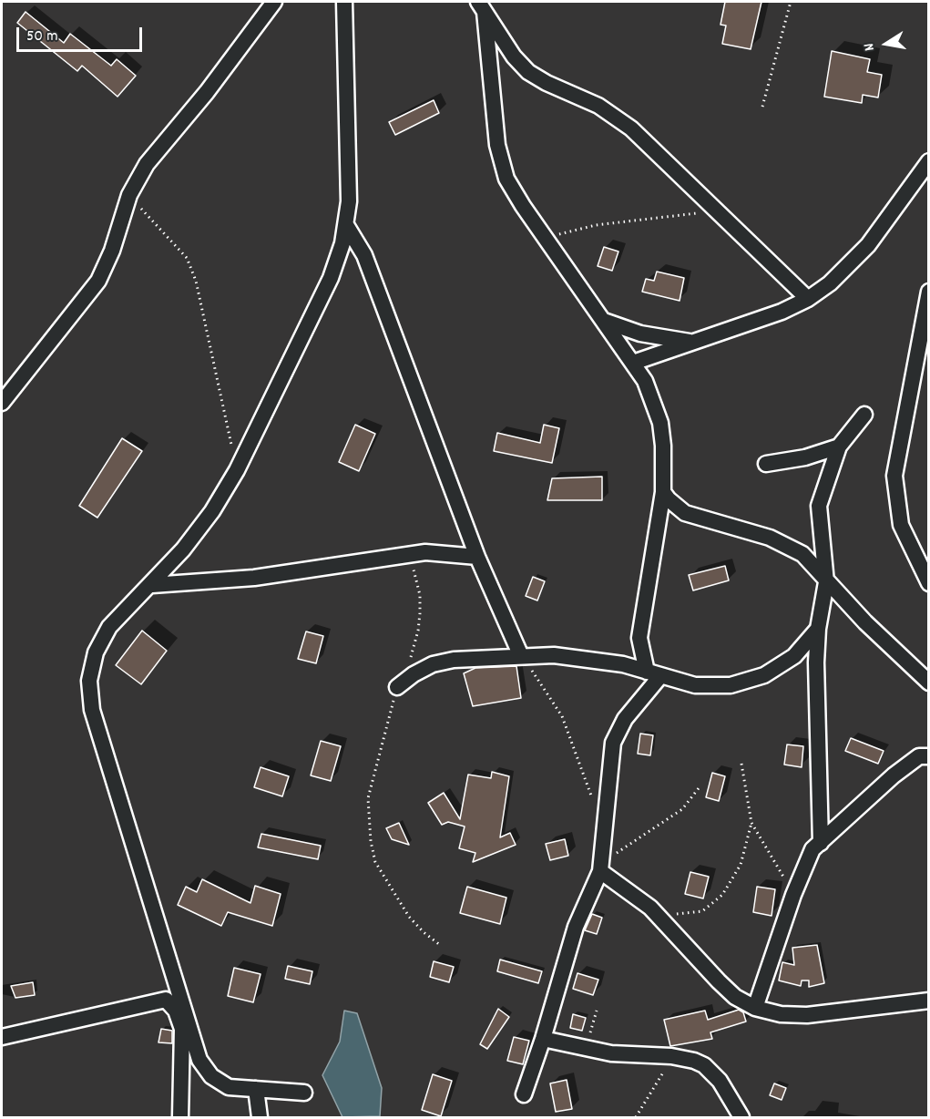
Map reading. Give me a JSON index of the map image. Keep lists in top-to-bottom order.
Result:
{
  "scale_bar": "50 m",
  "north": "left"
}
